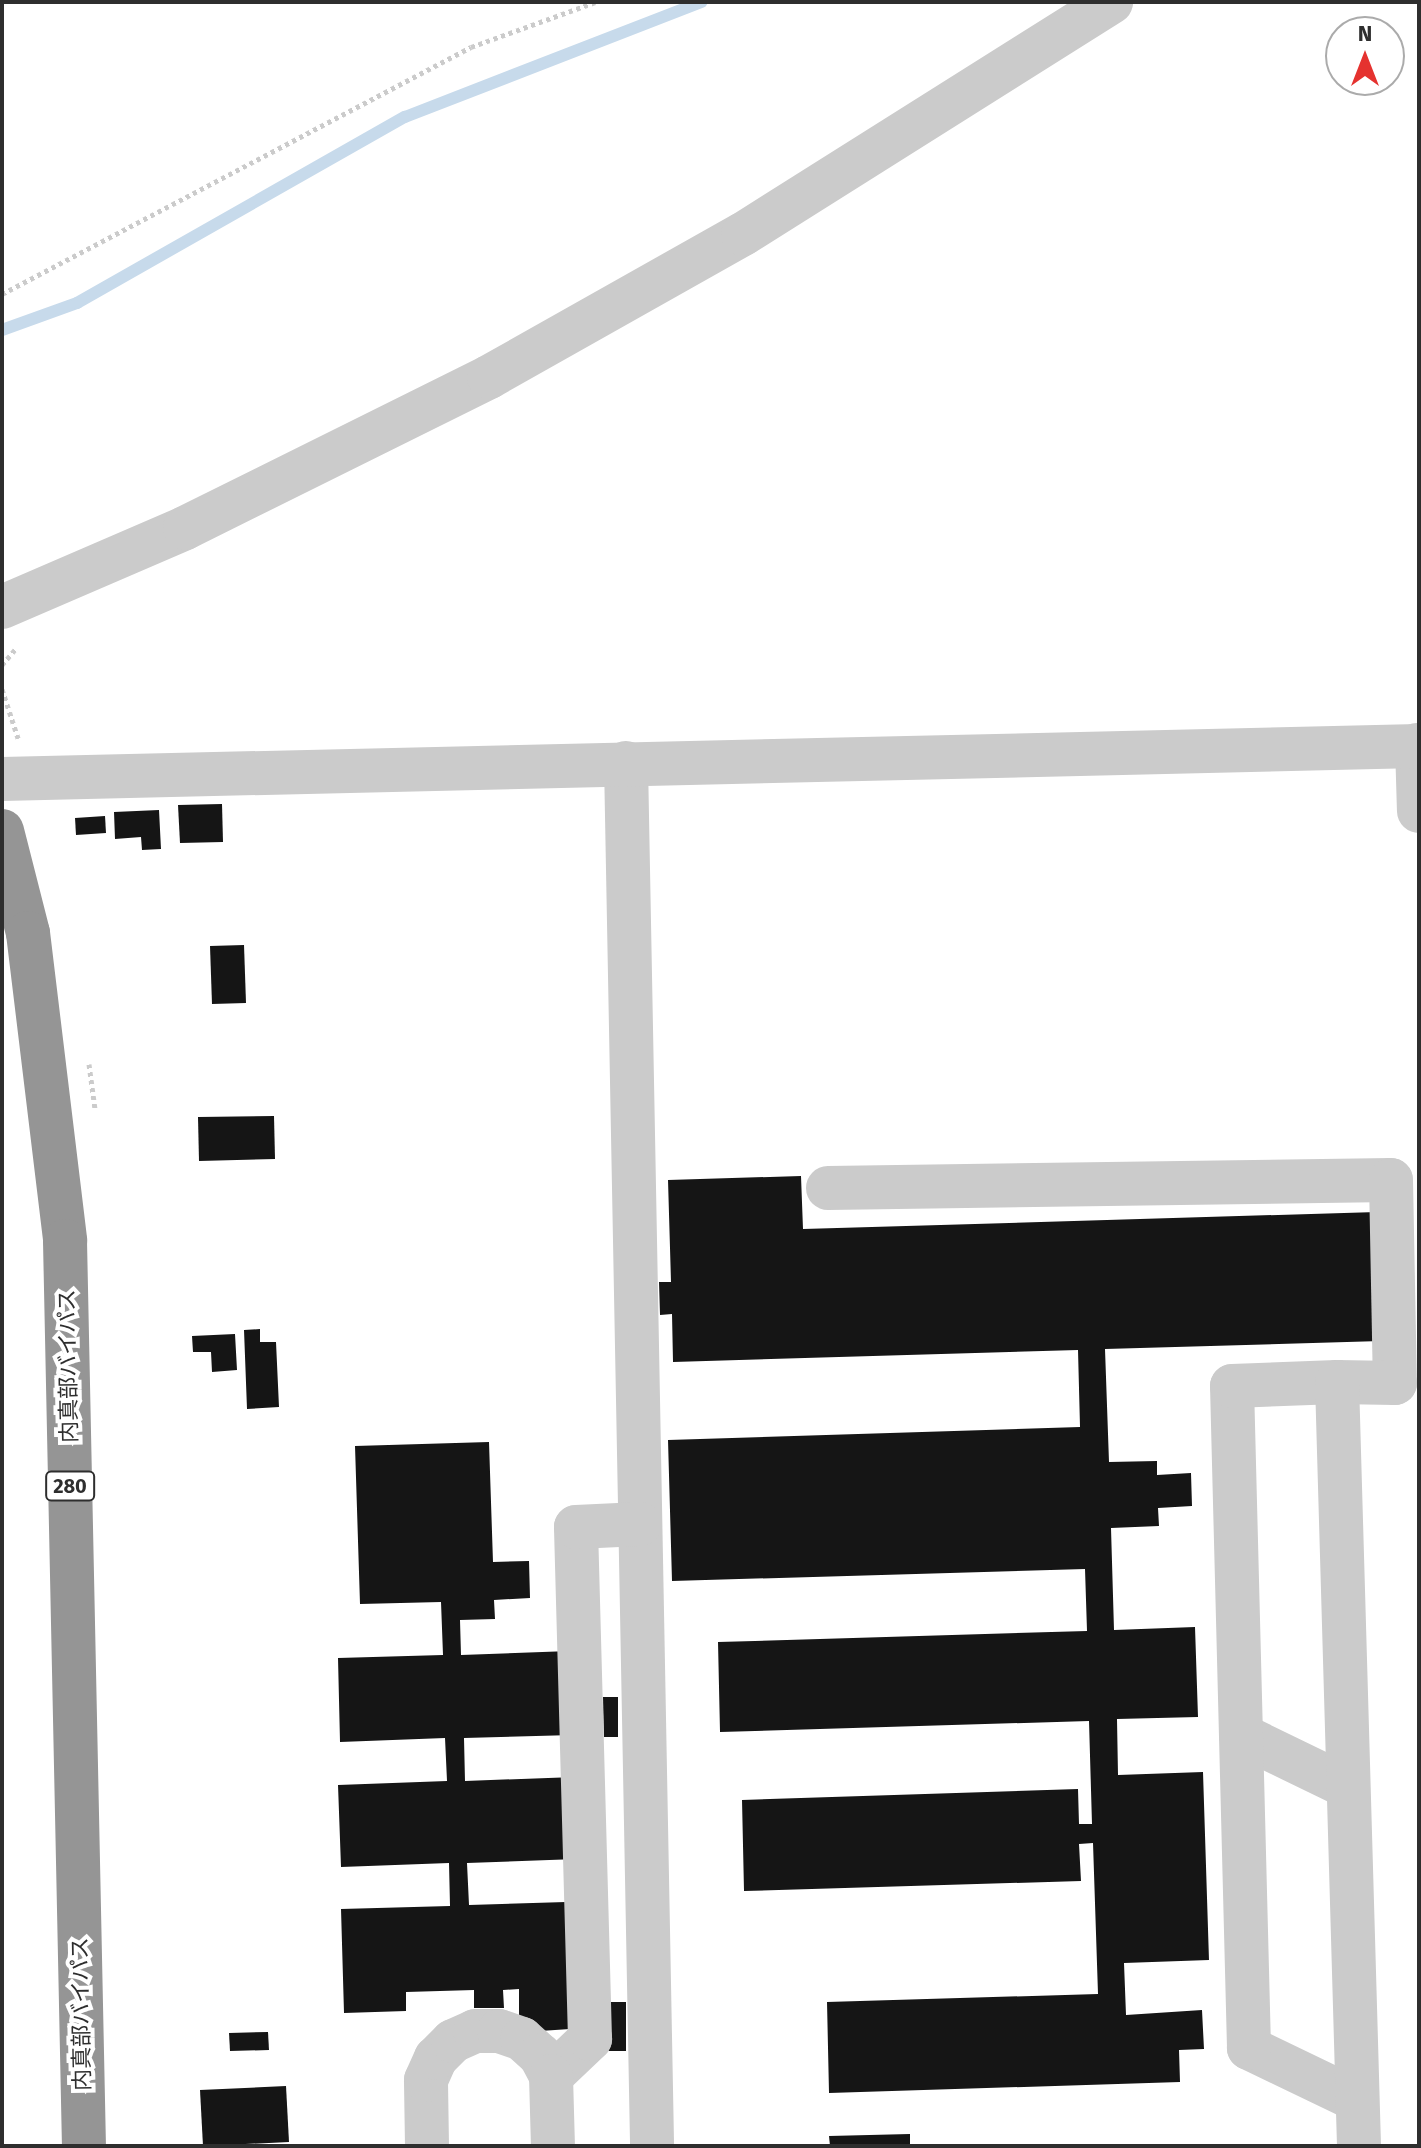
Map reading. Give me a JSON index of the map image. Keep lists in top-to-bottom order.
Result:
{
  "streets": {
    "highway": ["内真部バイパス", "280"]
  },
  "north": "top"
}
